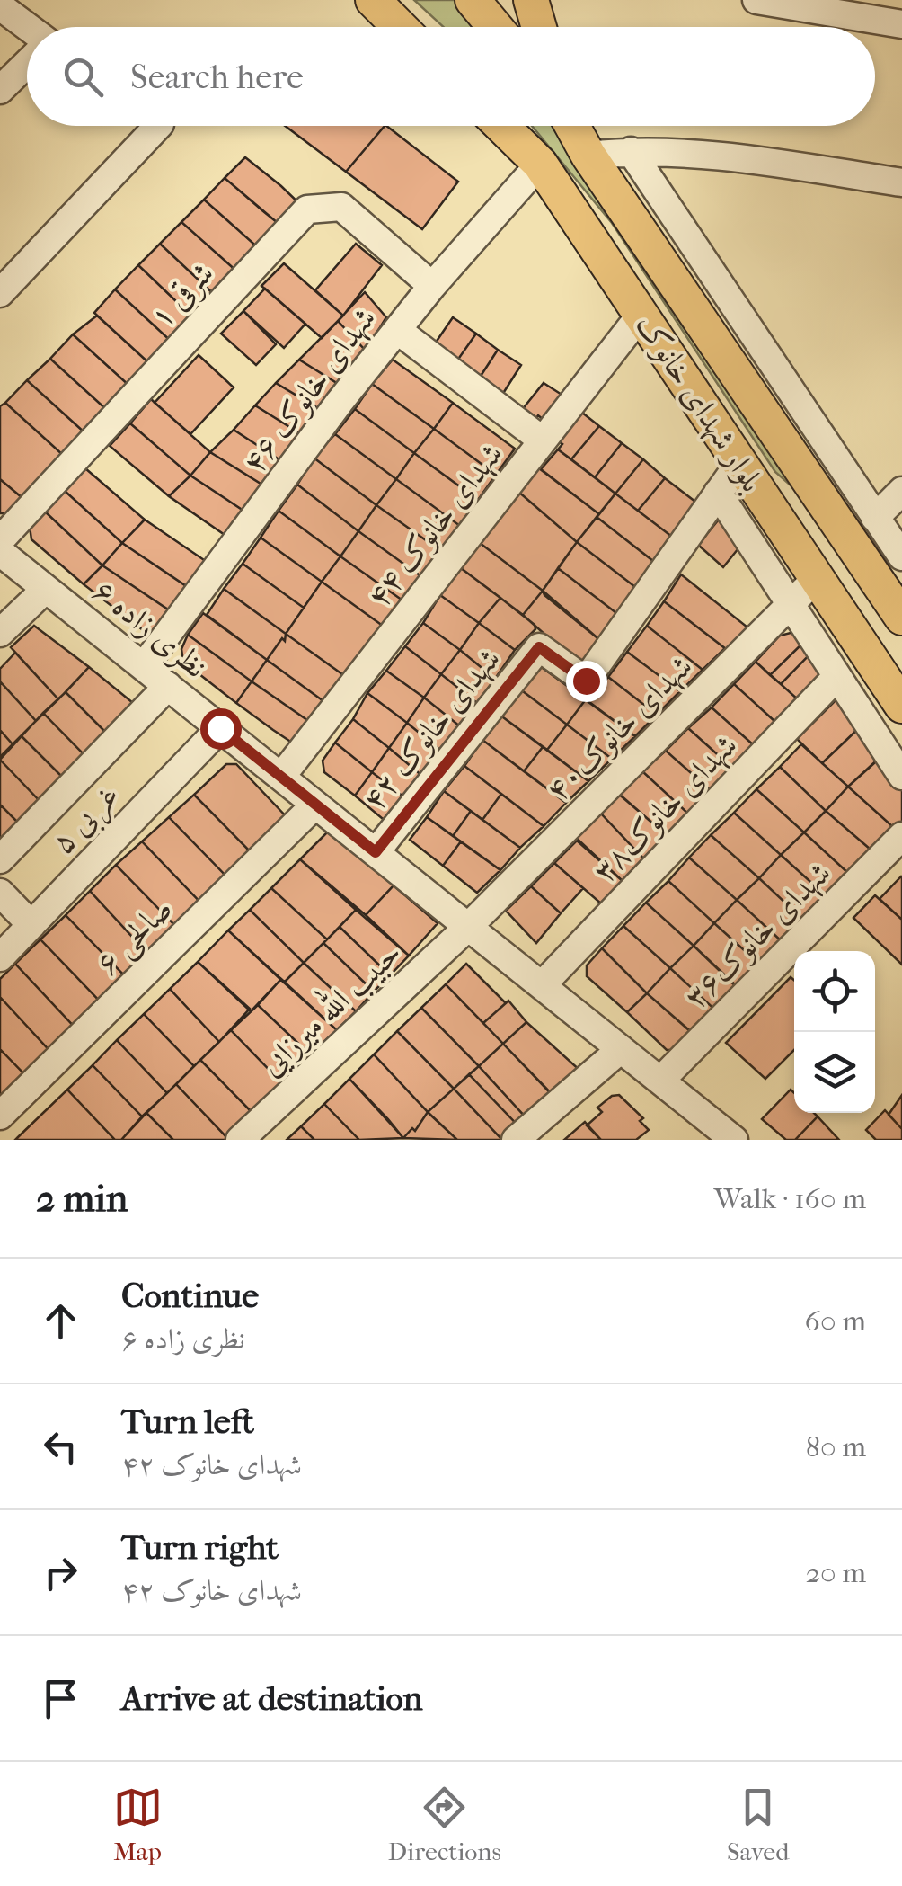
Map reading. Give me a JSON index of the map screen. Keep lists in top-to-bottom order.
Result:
{
  "streets": {
    "main road": ["بلوار شهدای خانوک"],
    "street": [
      "شرقی ۱",
      "۴۶ شهدای خانوک",
      "۴۴ شهدای خانوک",
      "نظری زاده ۶",
      "شهدای خانوک۴۰",
      "شهدای خانوک ۴۲",
      "شهدای خانوک۳۸",
      "۵ غربی",
      "شهدای خانوک۳۶",
      "۶ صالحی",
      "حبیب الله میرزایی"
    ]
  },
  "crossings": [
    ["شرقی ۱", "۴۶ شهدای خانوک"],
    ["۴۶ شهدای خانوک", "بلوار شهدای خانوک"],
    ["۴۶ شهدای خانوک", "نظری زاده ۶"],
    ["بلوار شهدای خانوک", "۴۴ شهدای خانوک"],
    ["بلوار شهدای خانوک", "شهدای خانوک۴۰"],
    ["بلوار شهدای خانوک", "شهدای خانوک ۴۲"],
    ["۴۴ شهدای خانوک", "نظری زاده ۶"],
    ["نظری زاده ۶", "شهدای خانوک۴۰"],
    ["نظری زاده ۶", "شهدای خانوک ۴۲"],
    ["نظری زاده ۶", "شهدای خانوک۳۸"],
    ["نظری زاده ۶", "۵ غربی"],
    ["نظری زاده ۶", "شهدای خانوک۳۶"],
    ["نظری زاده ۶", "۶ صالحی"],
    ["نظری زاده ۶", "حبیب الله میرزایی"],
    ["شهدای خانوک۴۰", "حبیب الله میرزایی"]
  ],
  "page": {
    "search": "Search here",
    "heading": ["2 min", "Walk · 160 m"],
    "list": [
      ["Continue", "نظری زاده ۶", "60 m"],
      ["Turn left", "شهدای خانوک ۴۲", "80 m"],
      ["Turn right", "شهدای خانوک ۴۲", "20 m"],
      "Arrive at destination"
    ],
    "nav": ["Map", "Directions", "Saved"]
  }
}
